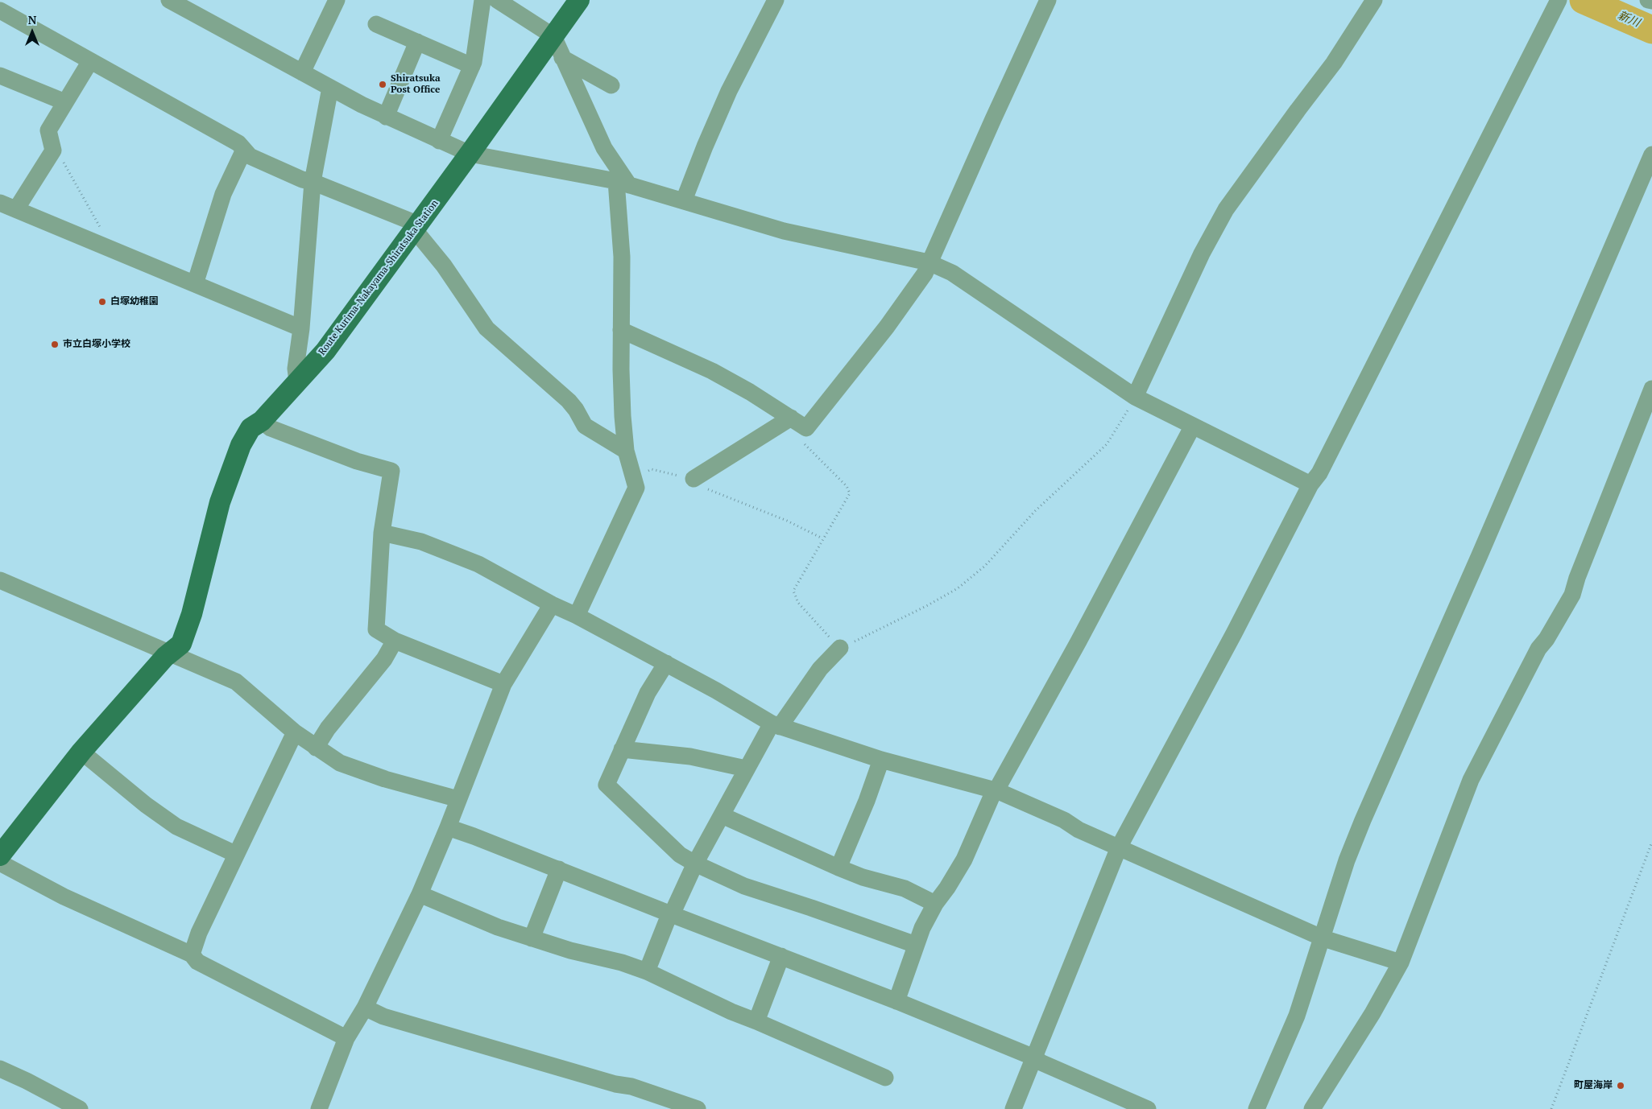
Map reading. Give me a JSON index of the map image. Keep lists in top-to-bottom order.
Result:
{
  "streets": {
    "main road": ["Route Kurima-Nakayama-Shiratsuka Station"]
  },
  "water": ["新川"],
  "places": [
    "Shiratsuka Post Office",
    "白塚幼稚園",
    "市立白塚小学校",
    "町屋海岸"
  ],
  "north": "top"
}
